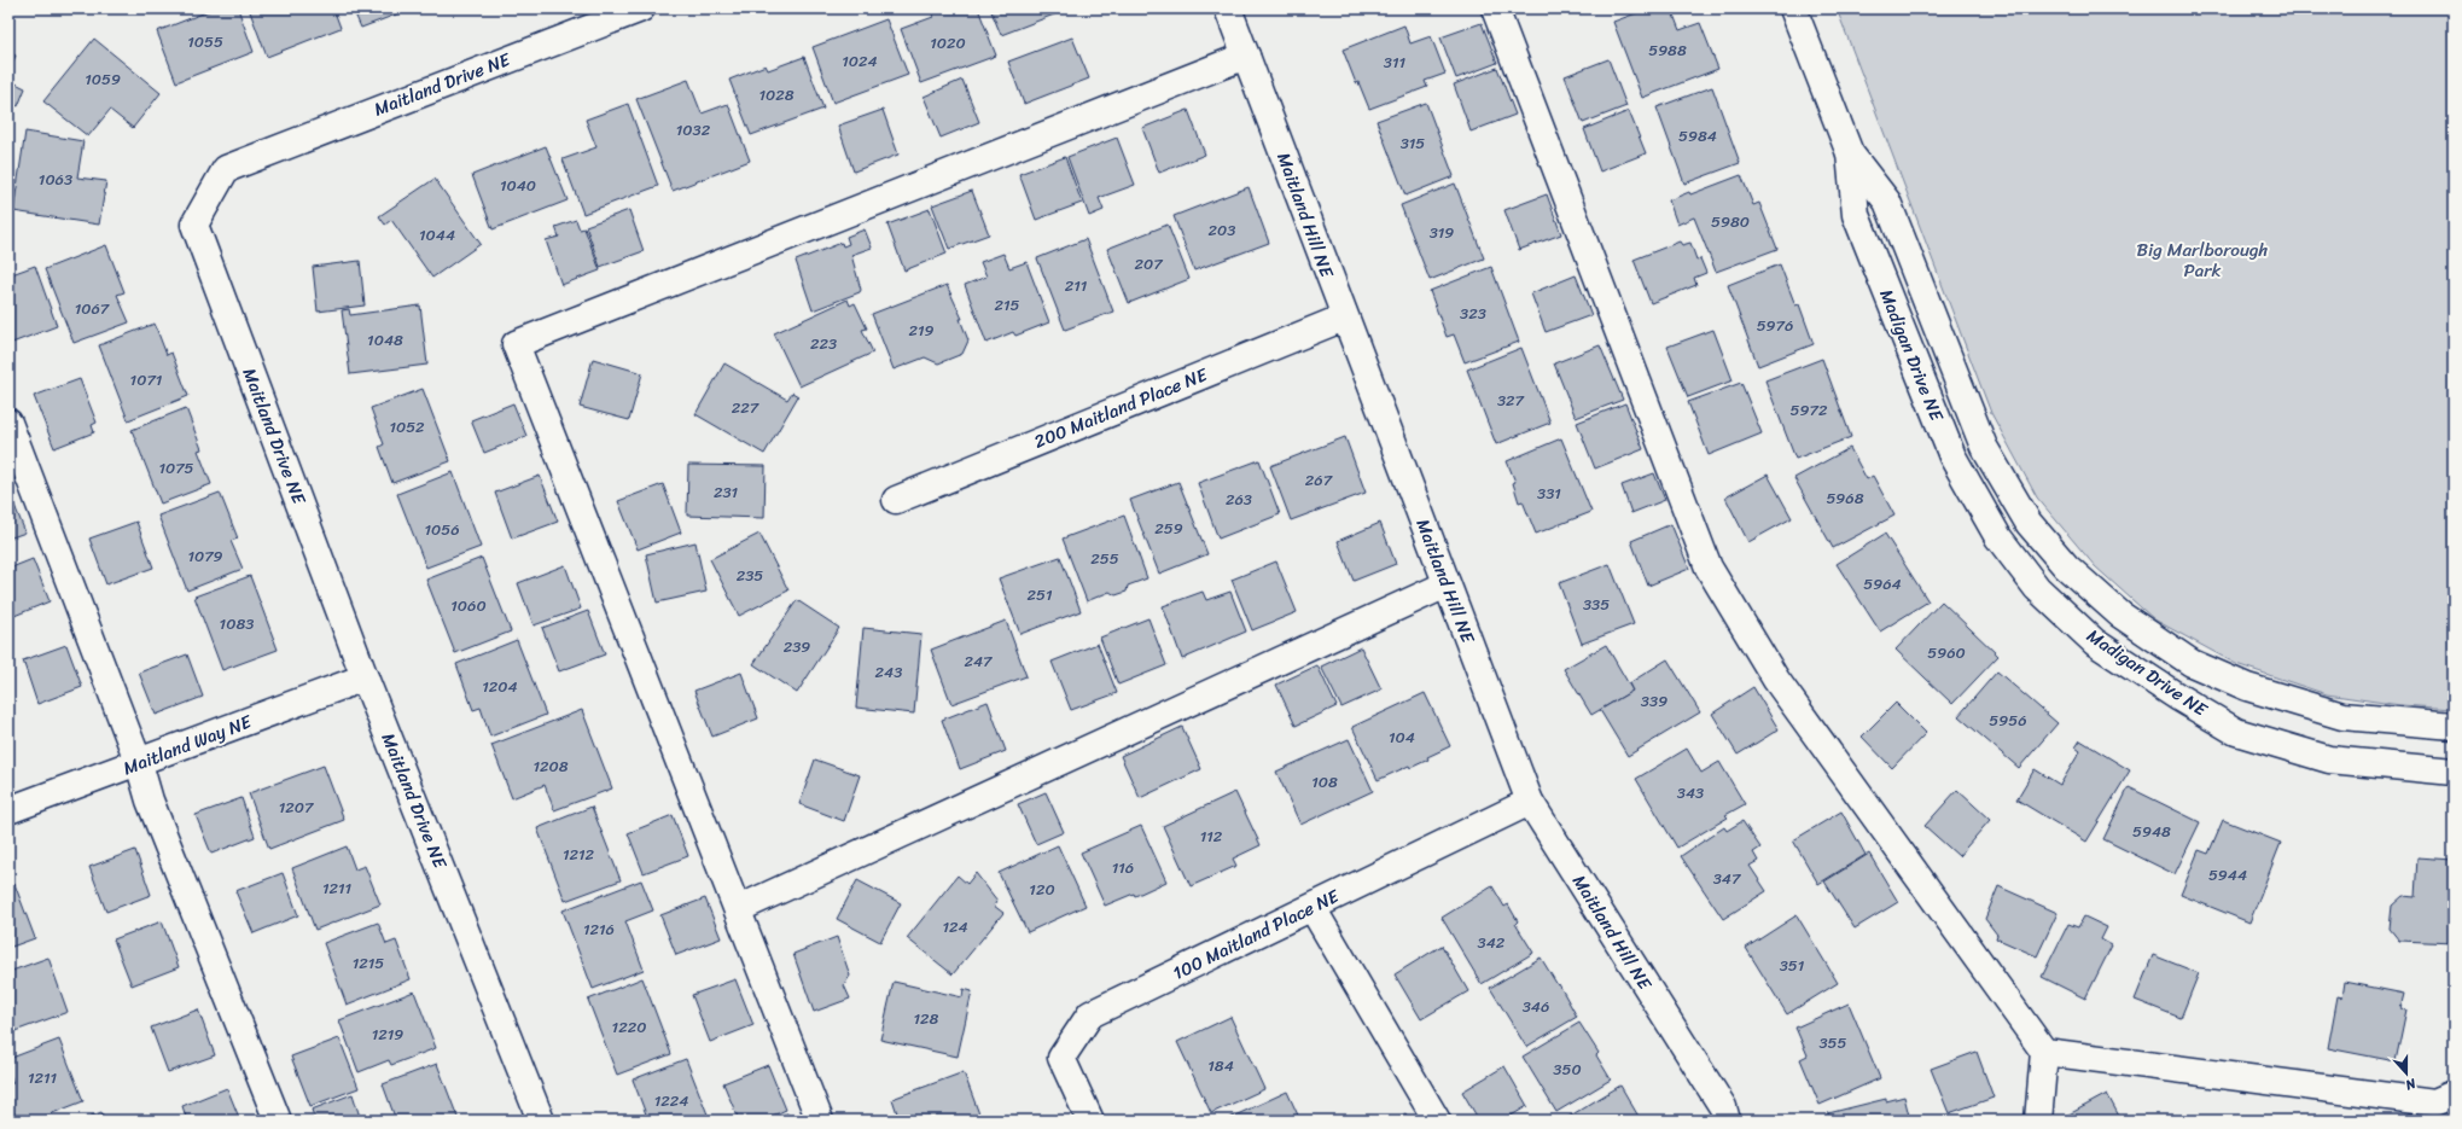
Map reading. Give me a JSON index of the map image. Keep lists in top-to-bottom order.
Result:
{
  "streets": {
    "street": [
      "Maitland Drive NE",
      "Maitland Hill NE",
      "Madigan Drive NE",
      "200 Maitland Place NE",
      "Maitland Way NE",
      "100 Maitland Place NE"
    ]
  },
  "crossings": [
    ["Maitland Drive NE", "Maitland Way NE"],
    ["Maitland Hill NE", "200 Maitland Place NE"],
    ["Maitland Hill NE", "100 Maitland Place NE"]
  ],
  "parks": ["Big Marlborough Park"],
  "house_numbers": [
    "1055",
    "1020",
    "5988",
    "1024",
    "311",
    "1059",
    "1028",
    "1032",
    "5984",
    "315",
    "1063",
    "1040",
    "5980",
    "203",
    "319",
    "1044",
    "207",
    "211",
    "215",
    "1067",
    "323",
    "5976",
    "219",
    "1048",
    "223",
    "1071",
    "327",
    "227",
    "5972",
    "1052",
    "1075",
    "267",
    "231",
    "331",
    "5968",
    "263",
    "259",
    "1056",
    "1079",
    "255",
    "235",
    "5964",
    "251",
    "335",
    "1060",
    "1083",
    "239",
    "5960",
    "247",
    "243",
    "1204",
    "339",
    "5956",
    "104",
    "1208",
    "108",
    "343",
    "1207",
    "5948",
    "112",
    "1212",
    "116",
    "5944",
    "347",
    "1211",
    "120",
    "124",
    "1216",
    "342",
    "1215",
    "351",
    "346",
    "128",
    "1220",
    "1219",
    "355",
    "184",
    "350",
    "1211",
    "1224"
  ],
  "north": "bottom"
}
